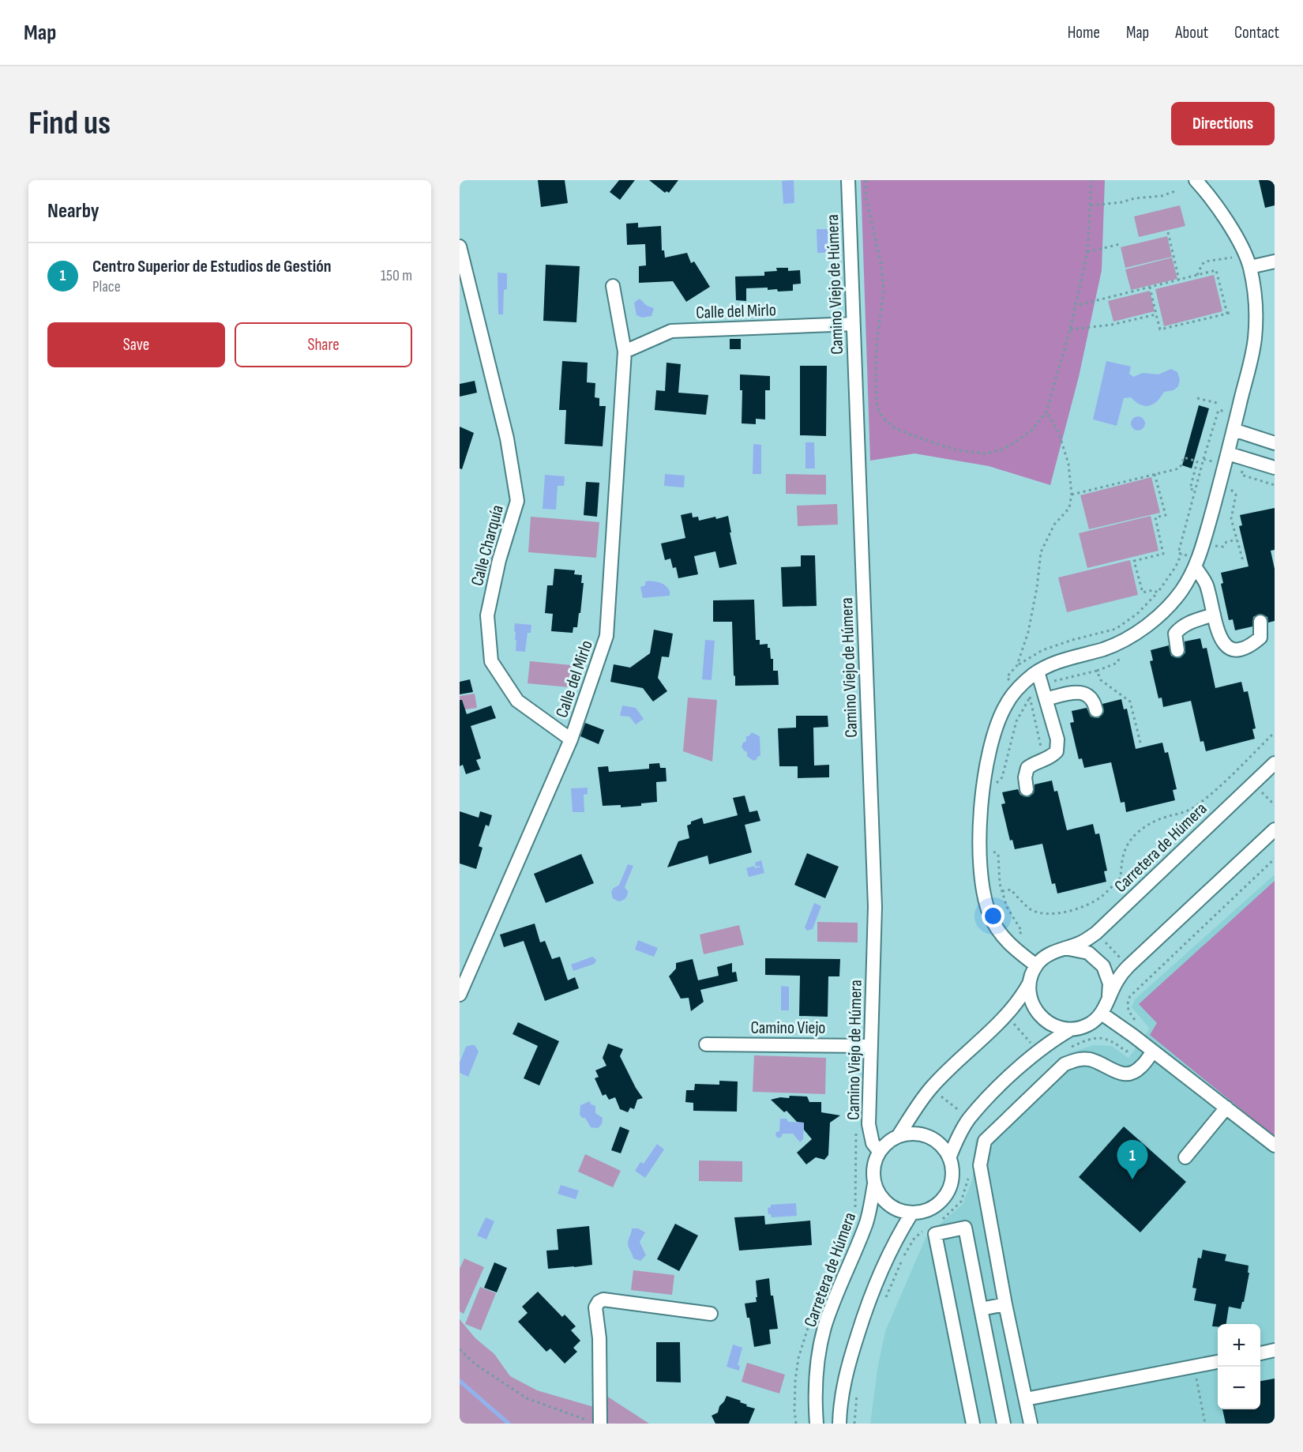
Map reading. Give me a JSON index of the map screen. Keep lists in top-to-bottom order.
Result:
{
  "streets": {
    "street": [
      "Camino Viejo de Húmera",
      "Calle del Mirlo",
      "Calle Charquía",
      "Carretera de Húmera",
      "Camino Viejo"
    ]
  },
  "crossings": [
    ["Camino Viejo de Húmera", "Calle del Mirlo"],
    ["Camino Viejo de Húmera", "Carretera de Húmera"],
    ["Camino Viejo de Húmera", "Camino Viejo"],
    ["Calle del Mirlo", "Calle Charquía"]
  ],
  "page": {
    "header": "Map",
    "nav": [
      "Home",
      "Map",
      "About",
      "Contact"
    ],
    "buttons": [
      "Directions",
      ["Save", "Share"]
    ],
    "title": "Find us",
    "heading": "Nearby",
    "list": [
      {
        "mark": "1",
        "name": "Centro Superior de Estudios de Gestión",
        "note": "Place",
        "value": "150 m"
      }
    ],
    "pins": "1",
    "map_buttons": ["+", "−"]
  }
}
